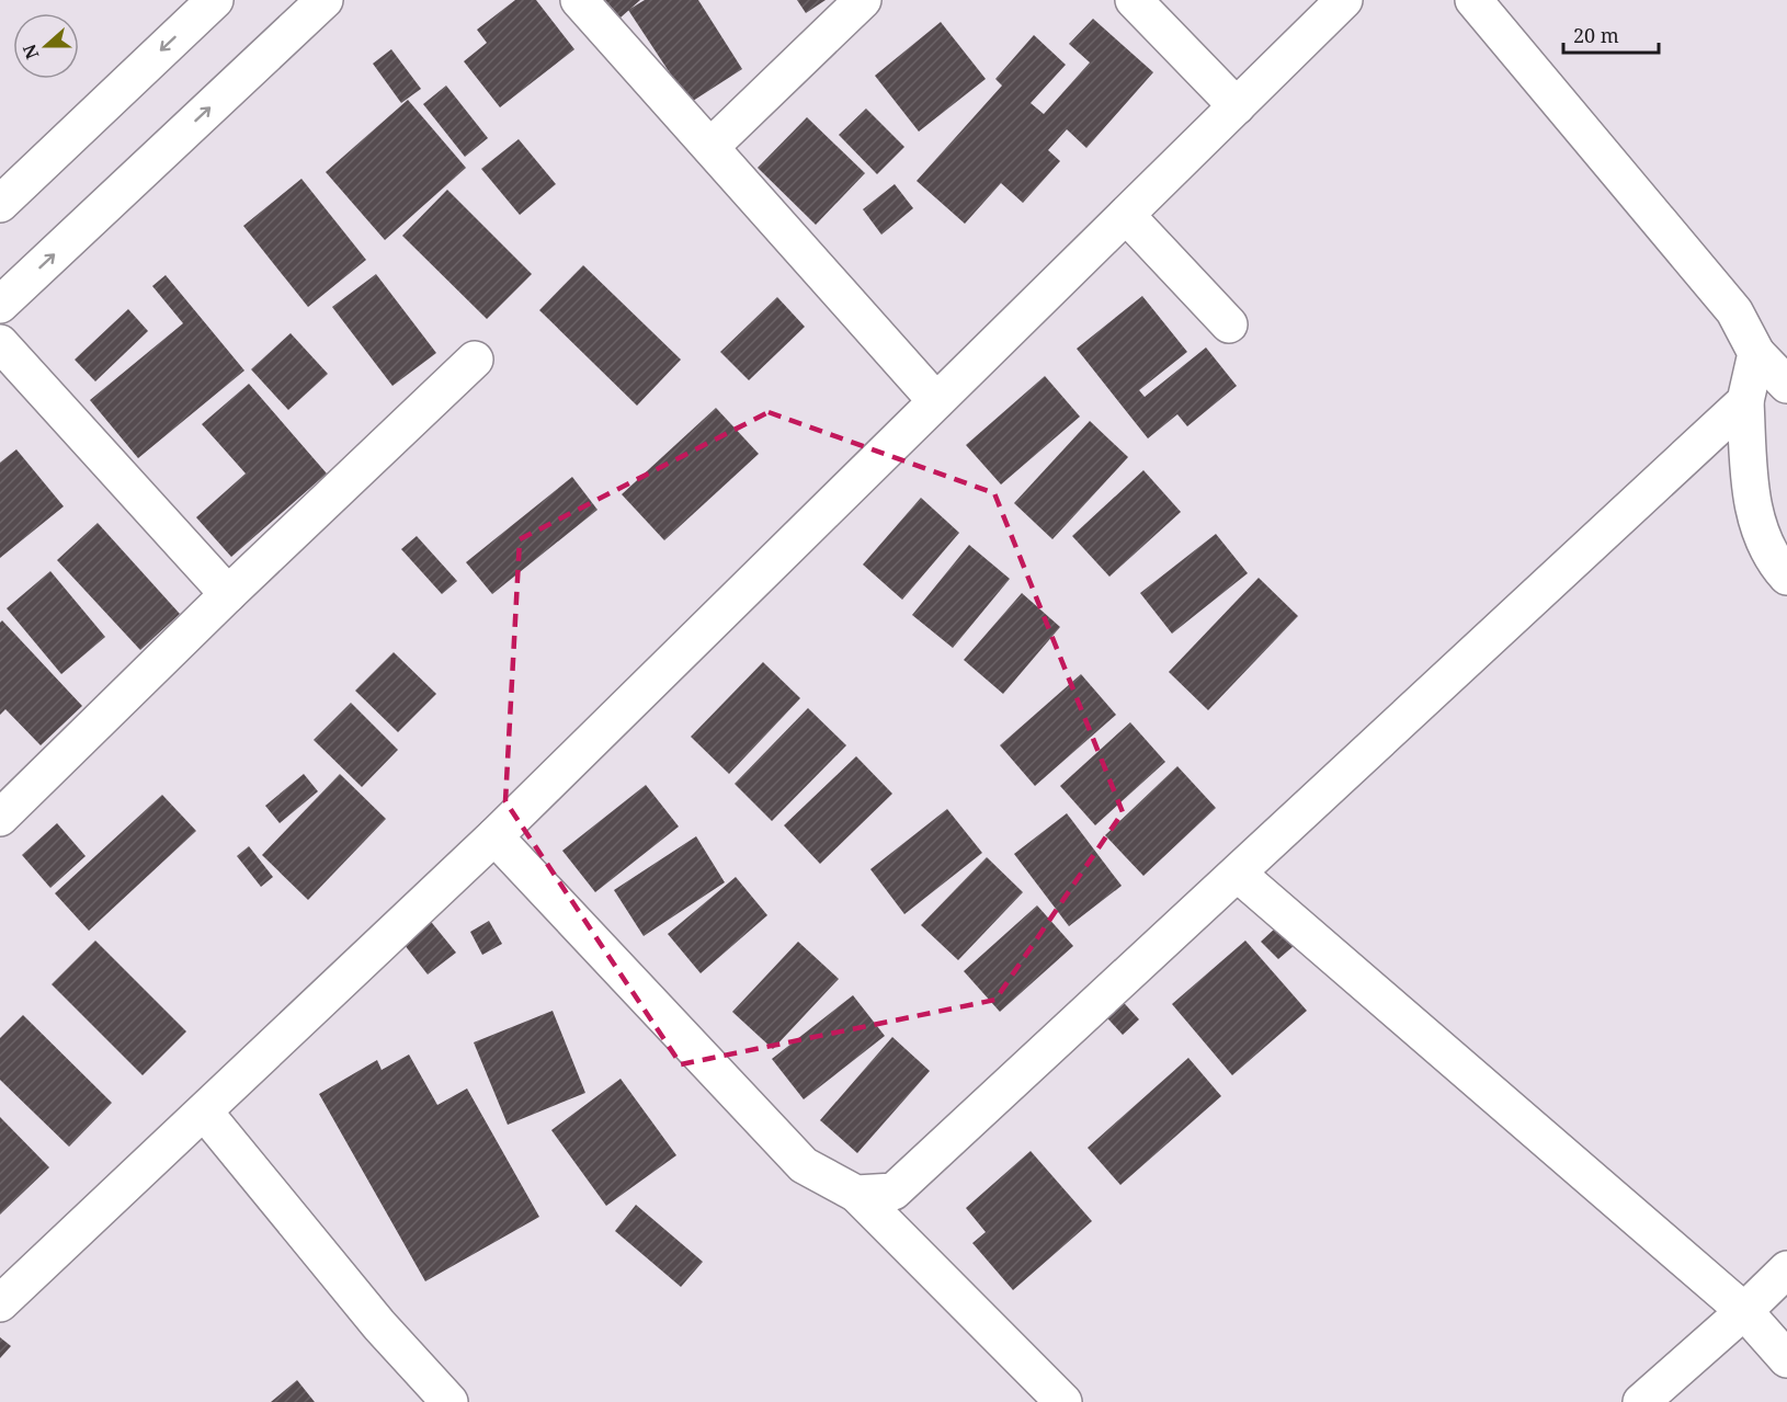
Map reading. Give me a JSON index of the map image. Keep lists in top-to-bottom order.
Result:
{
  "scale_bar": "20 m",
  "north": "left"
}
